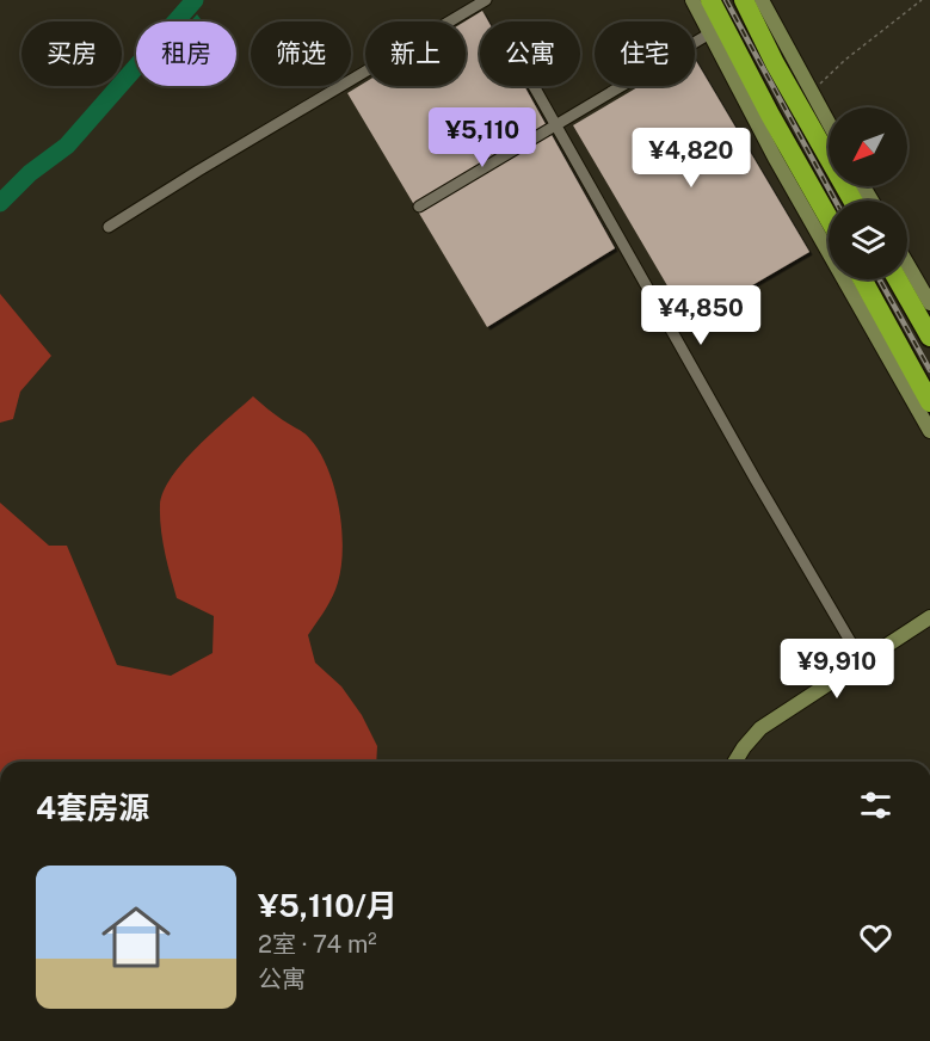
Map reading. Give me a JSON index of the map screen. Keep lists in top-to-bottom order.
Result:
{
  "north": "bottom left",
  "page": {
    "chip": [
      "买房",
      "租房",
      "筛选",
      "新上",
      "公寓",
      "住宅"
    ],
    "price": [
      "¥5,110",
      "¥4,820",
      "¥4,850",
      "¥9,910"
    ],
    "heading": "4套房源",
    "list": [
      {
        "name": "¥5,110/月",
        "note": "2室 · 74 m² · 公寓"
      }
    ]
  }
}
